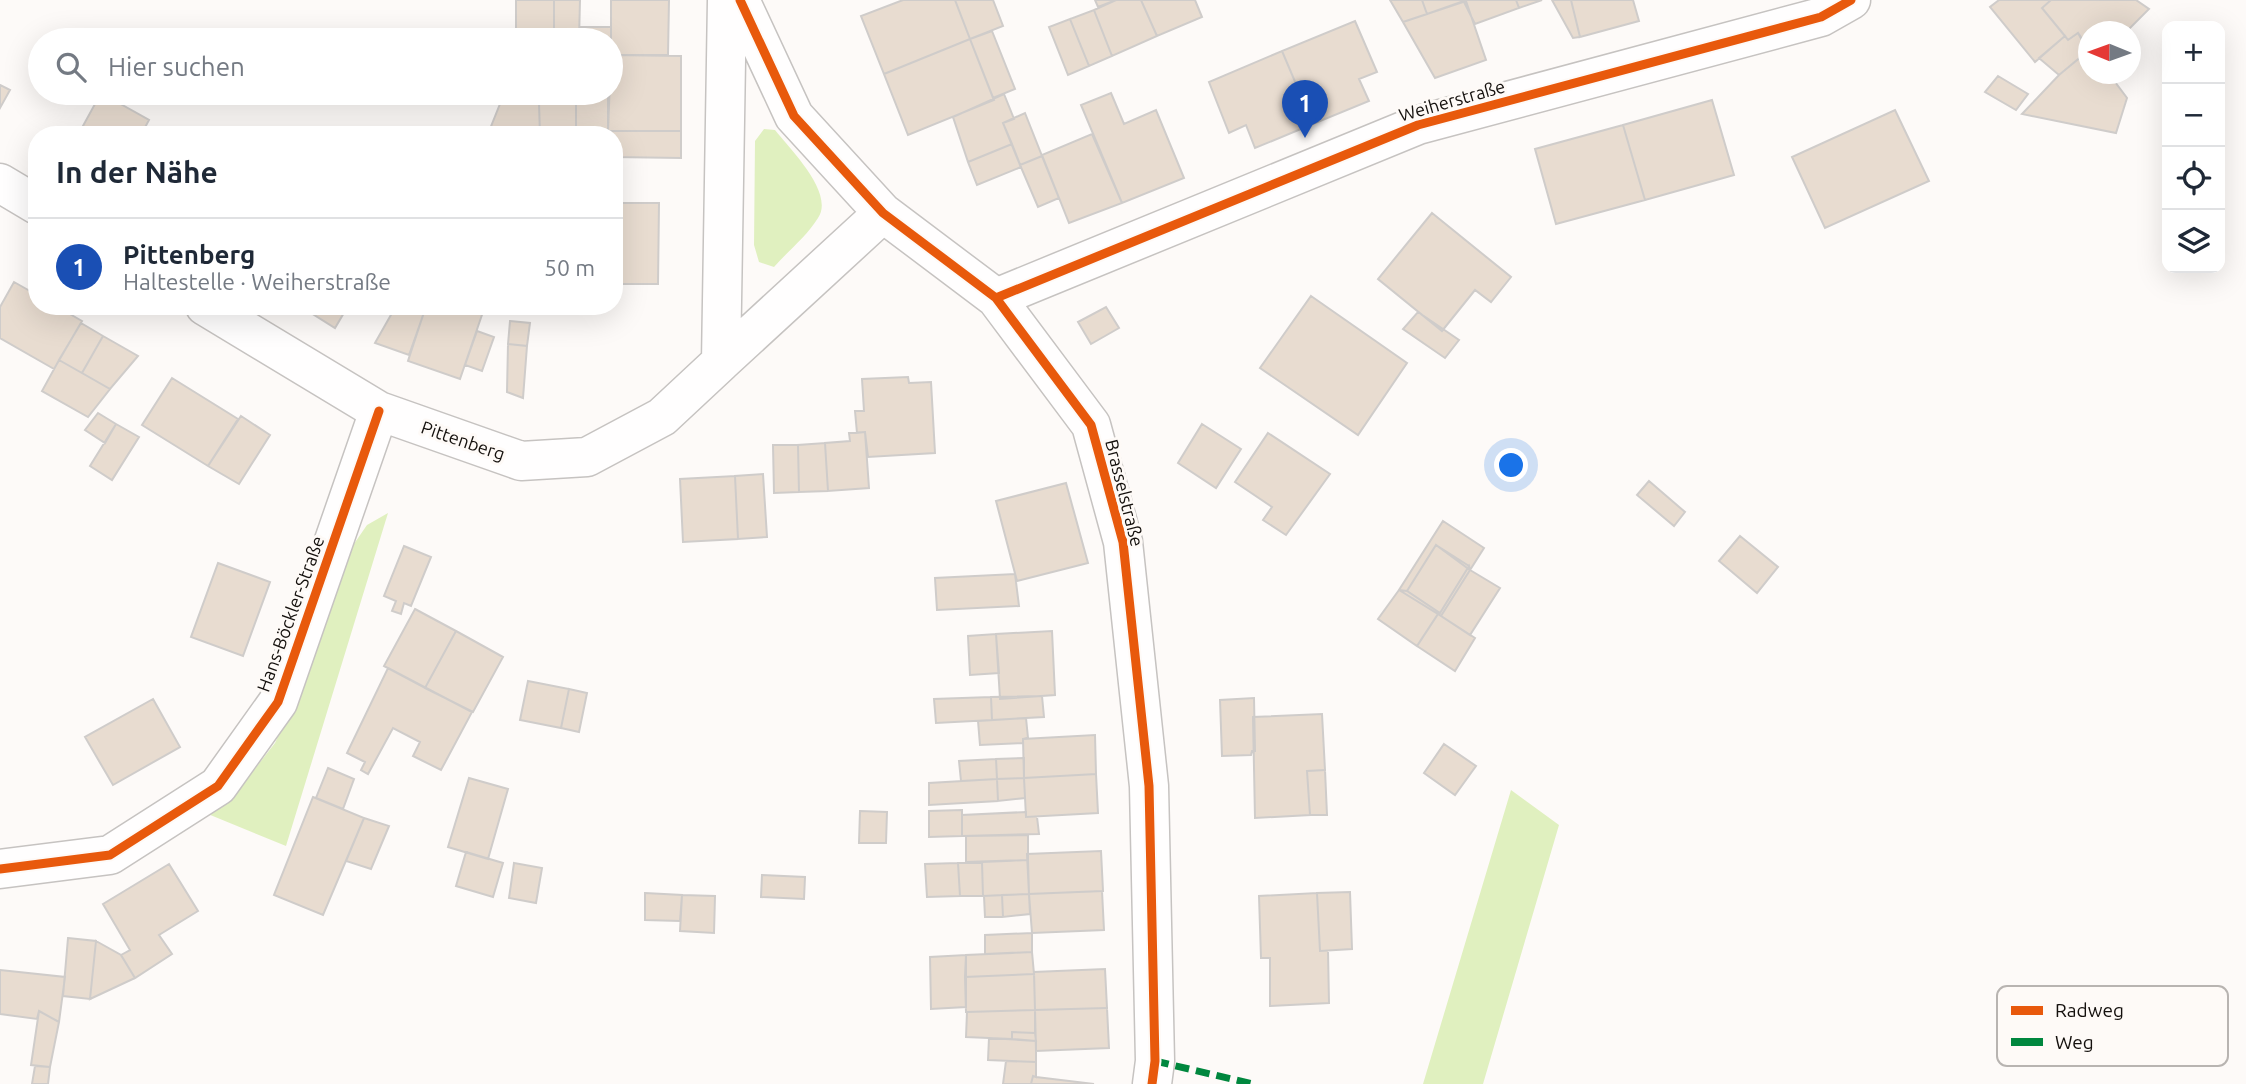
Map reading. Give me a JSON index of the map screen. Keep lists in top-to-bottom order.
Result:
{
  "streets": {
    "street": [
      "Weiherstraße",
      "Pittenberg",
      "Brasselstraße",
      "Hans-Böckler-Straße"
    ]
  },
  "crossings": [
    ["Weiherstraße", "Brasselstraße"],
    ["Pittenberg", "Brasselstraße"],
    ["Pittenberg", "Hans-Böckler-Straße"]
  ],
  "legend": ["Radweg", "Weg"],
  "north": "left",
  "page": {
    "map_buttons": ["+", "−"],
    "search": "Hier suchen",
    "pins": "1",
    "heading": "In der Nähe",
    "list": [
      {
        "mark": "1",
        "name": "Pittenberg",
        "note": "Haltestelle · Weiherstraße",
        "value": "50 m"
      }
    ]
  }
}
